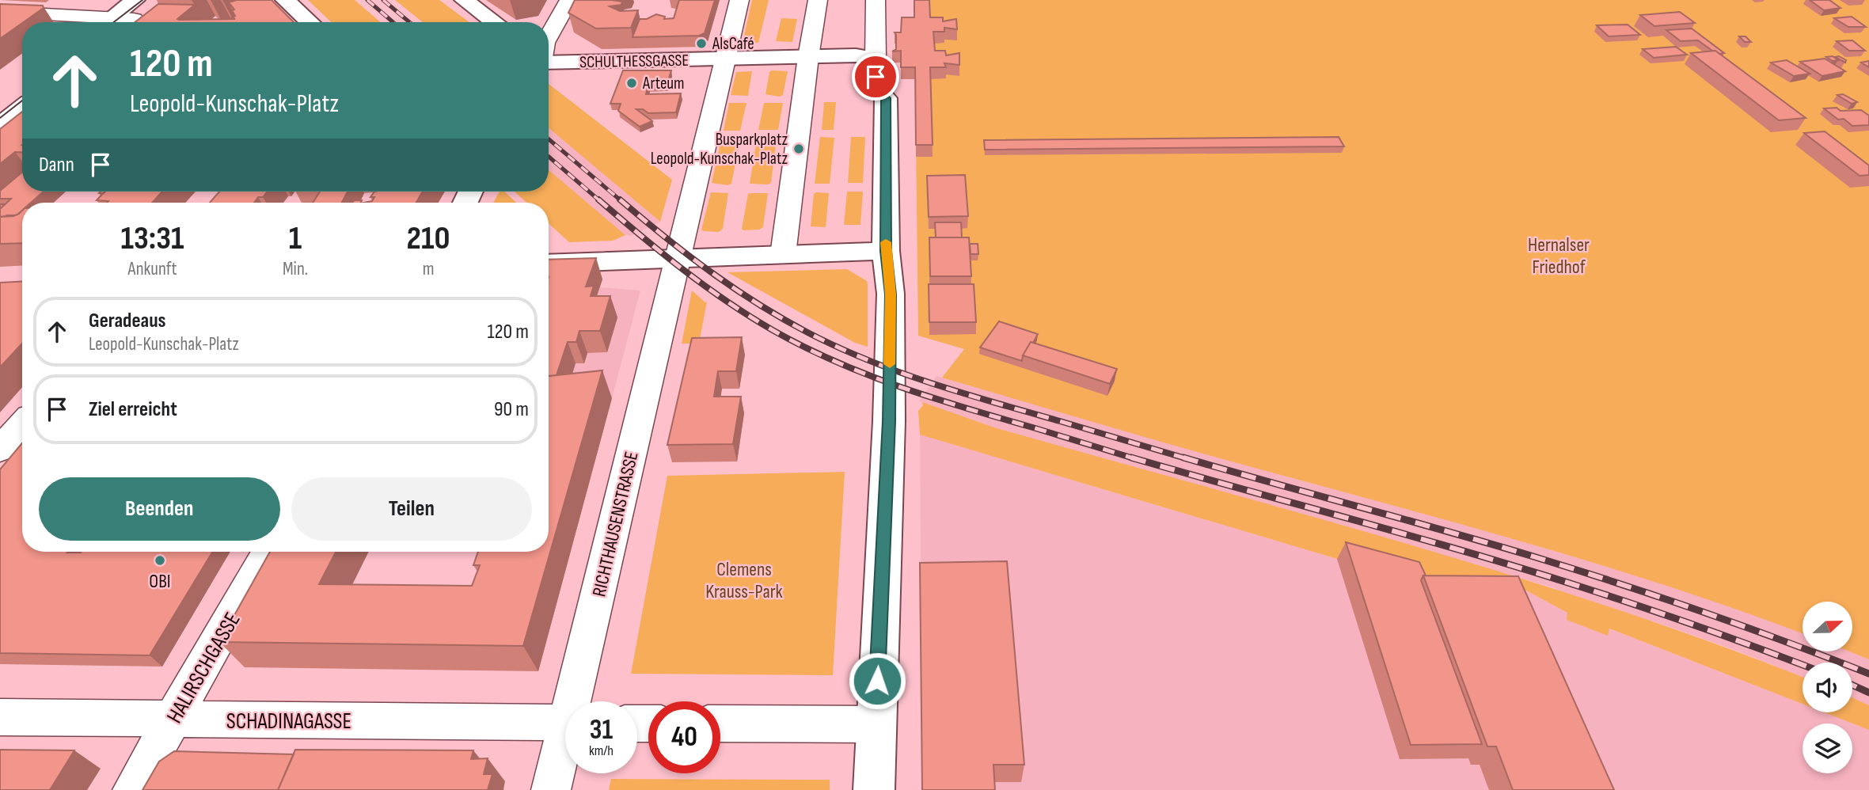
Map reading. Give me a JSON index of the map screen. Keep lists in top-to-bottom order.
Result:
{
  "streets": {
    "street": [
      "SCHULTHESSGASSE",
      "RICHTHAUSENSTRASSE",
      "HALIRSCHGASSE",
      "SCHADINAGASSE"
    ]
  },
  "crossings": [
    ["SCHULTHESSGASSE", "RICHTHAUSENSTRASSE"],
    ["HALIRSCHGASSE", "SCHADINAGASSE"]
  ],
  "parks": ["Hernalser Friedhof", "Clemens Krauss-Park"],
  "places": [
    "AlsCafé",
    "Arteum",
    "Busparkplatz Leopold-Kunschak-Platz",
    "OBI"
  ],
  "north": "right",
  "page": {
    "turn": ["120 m", "Leopold-Kunschak-Platz"],
    "then": "Dann",
    "eta": [
      "13:31",
      "Ankunft",
      "1",
      "Min.",
      "210",
      "m"
    ],
    "list": [
      {
        "name": "Geradeaus",
        "note": "Leopold-Kunschak-Platz",
        "value": "120 m"
      },
      {
        "name": "Ziel erreicht",
        "value": "90 m"
      }
    ],
    "buttons": ["Beenden", "Teilen"],
    "speed": "31 km/h",
    "limit": "40"
  }
}
